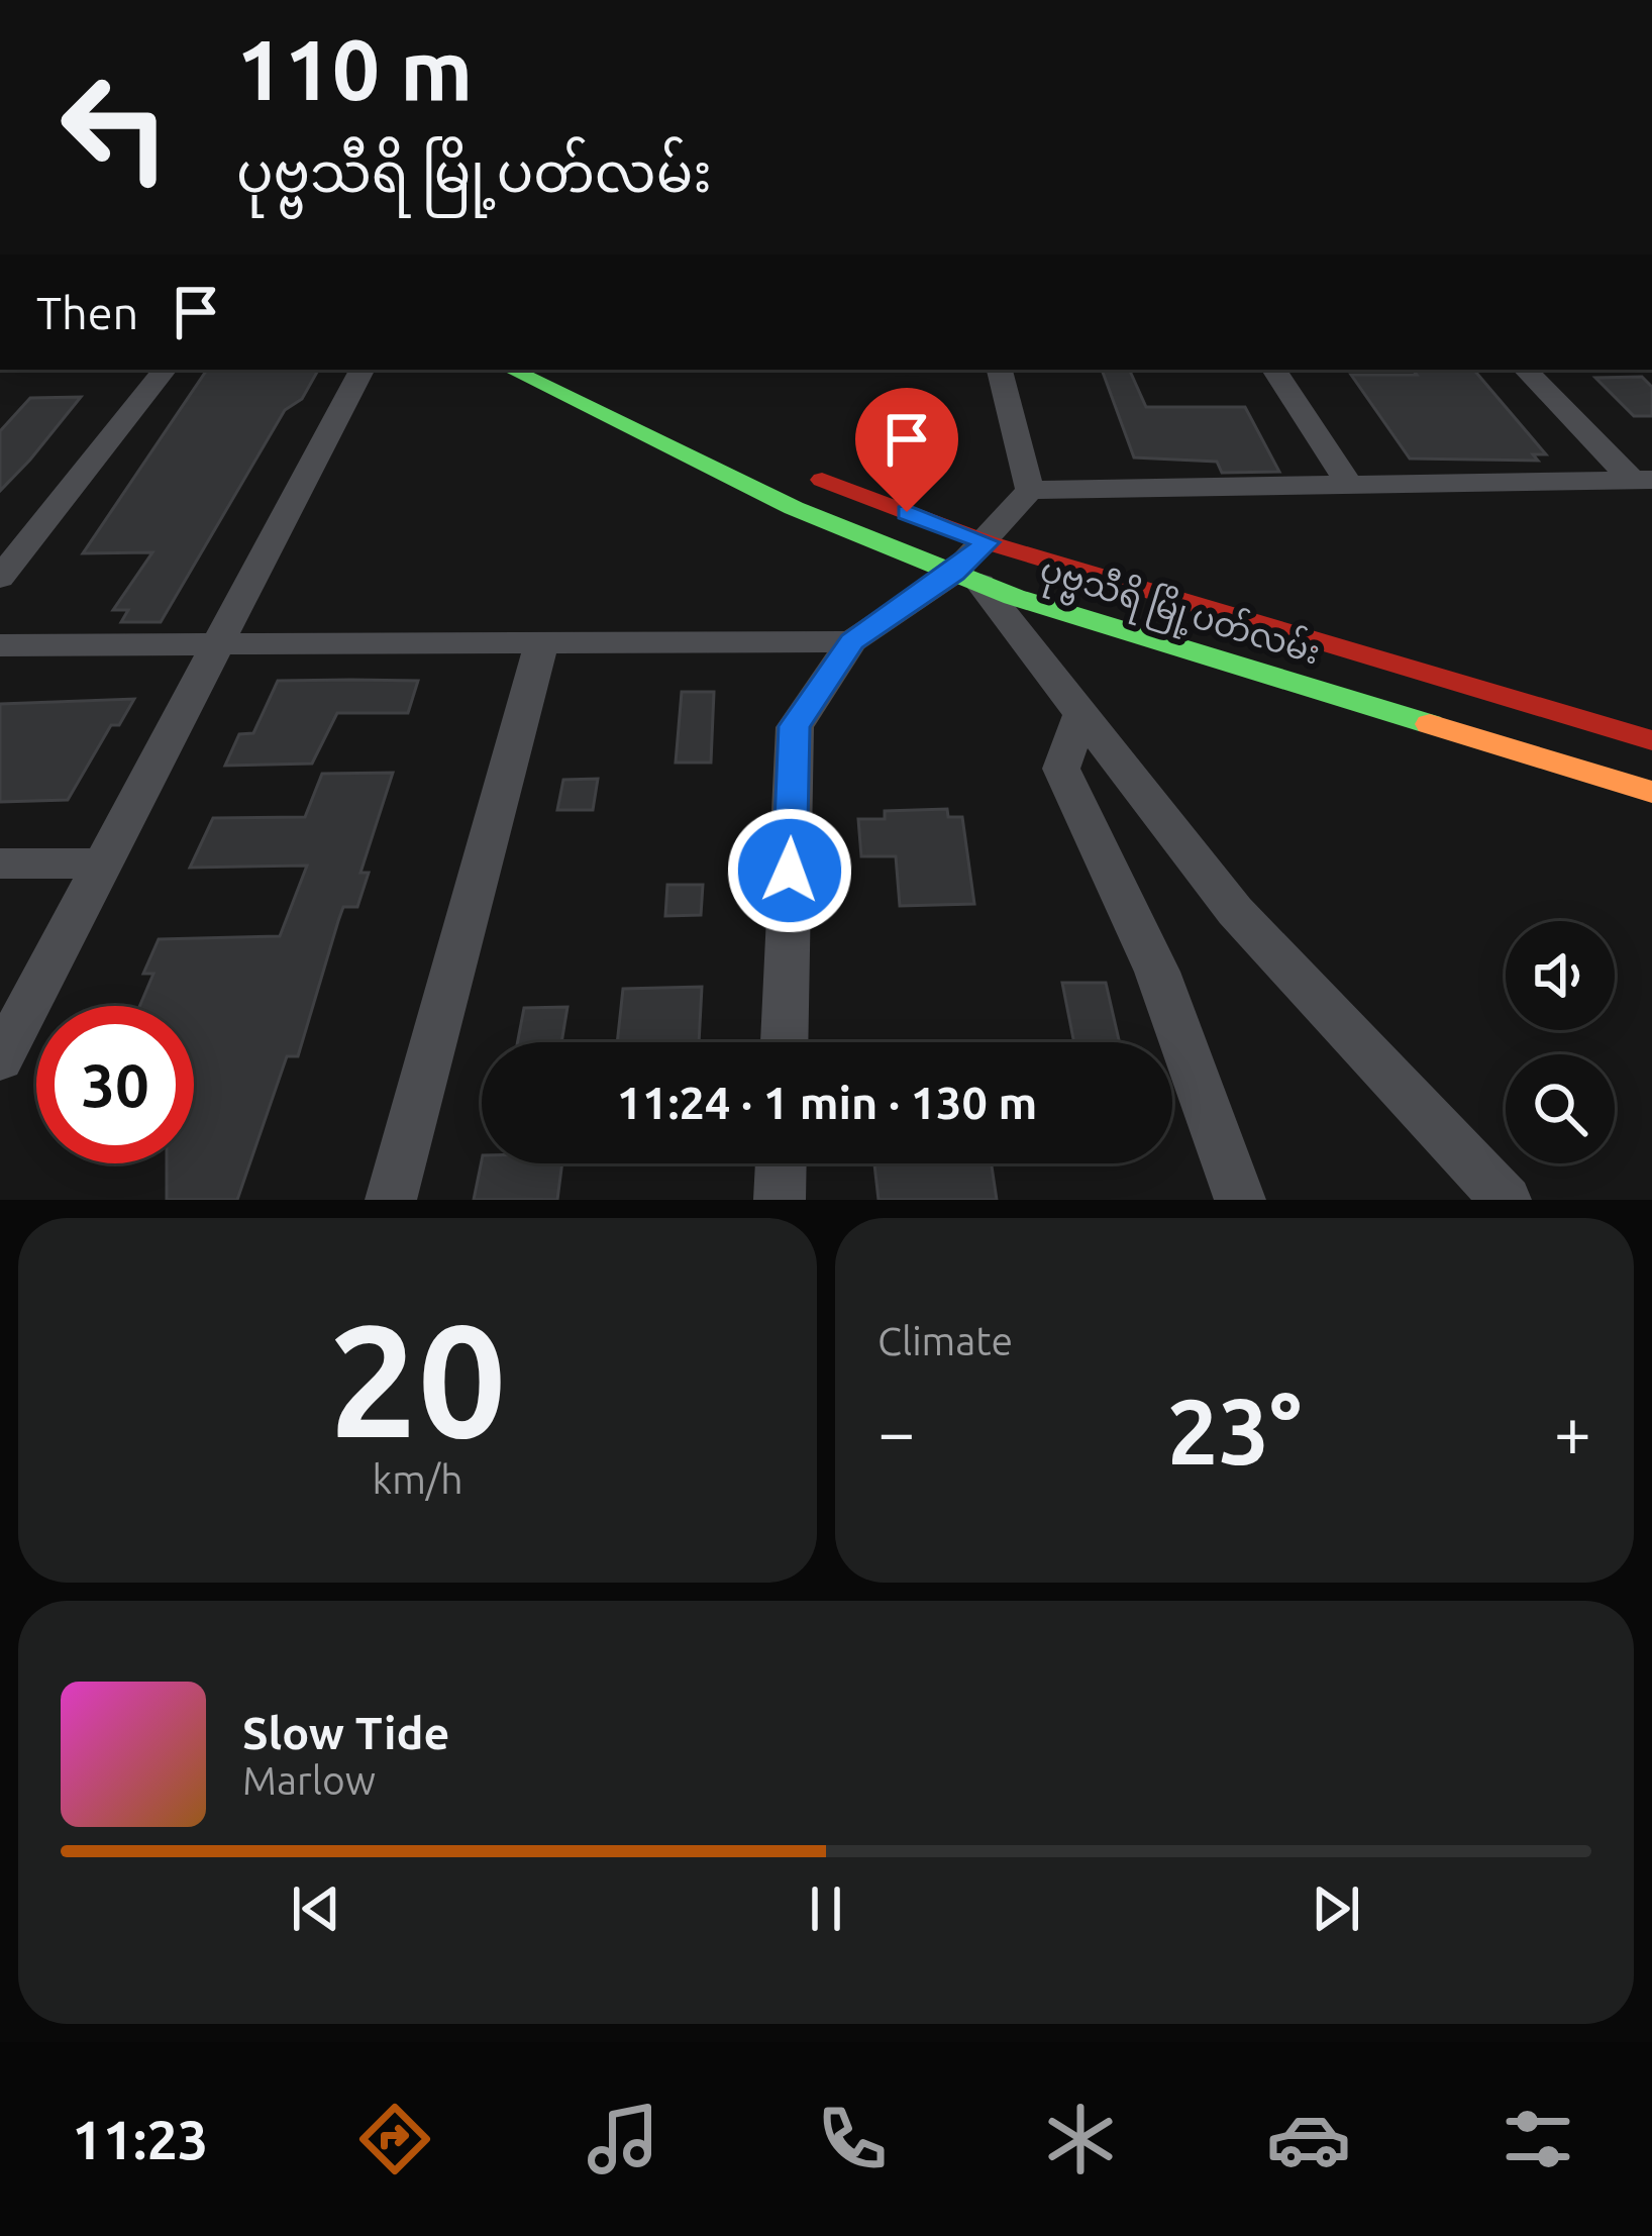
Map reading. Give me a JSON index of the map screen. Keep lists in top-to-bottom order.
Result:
{
  "streets": {
    "main road": ["ပုဗ္ဗသီရိ မြို့ပတ်လမ်း"]
  },
  "page": {
    "turn": ["110 m", "ပုဗ္ဗသီရိ မြို့ပတ်လမ်း"],
    "then": "Then",
    "limit": "30",
    "trip": "11:24 · 1 min · 130 m",
    "tile": [
      ["20", "km/h"],
      "Climate"
    ],
    "heat": ["−", "23°", "+"],
    "song": ["Slow Tide", "Marlow"],
    "tabs": "11:23"
  }
}
